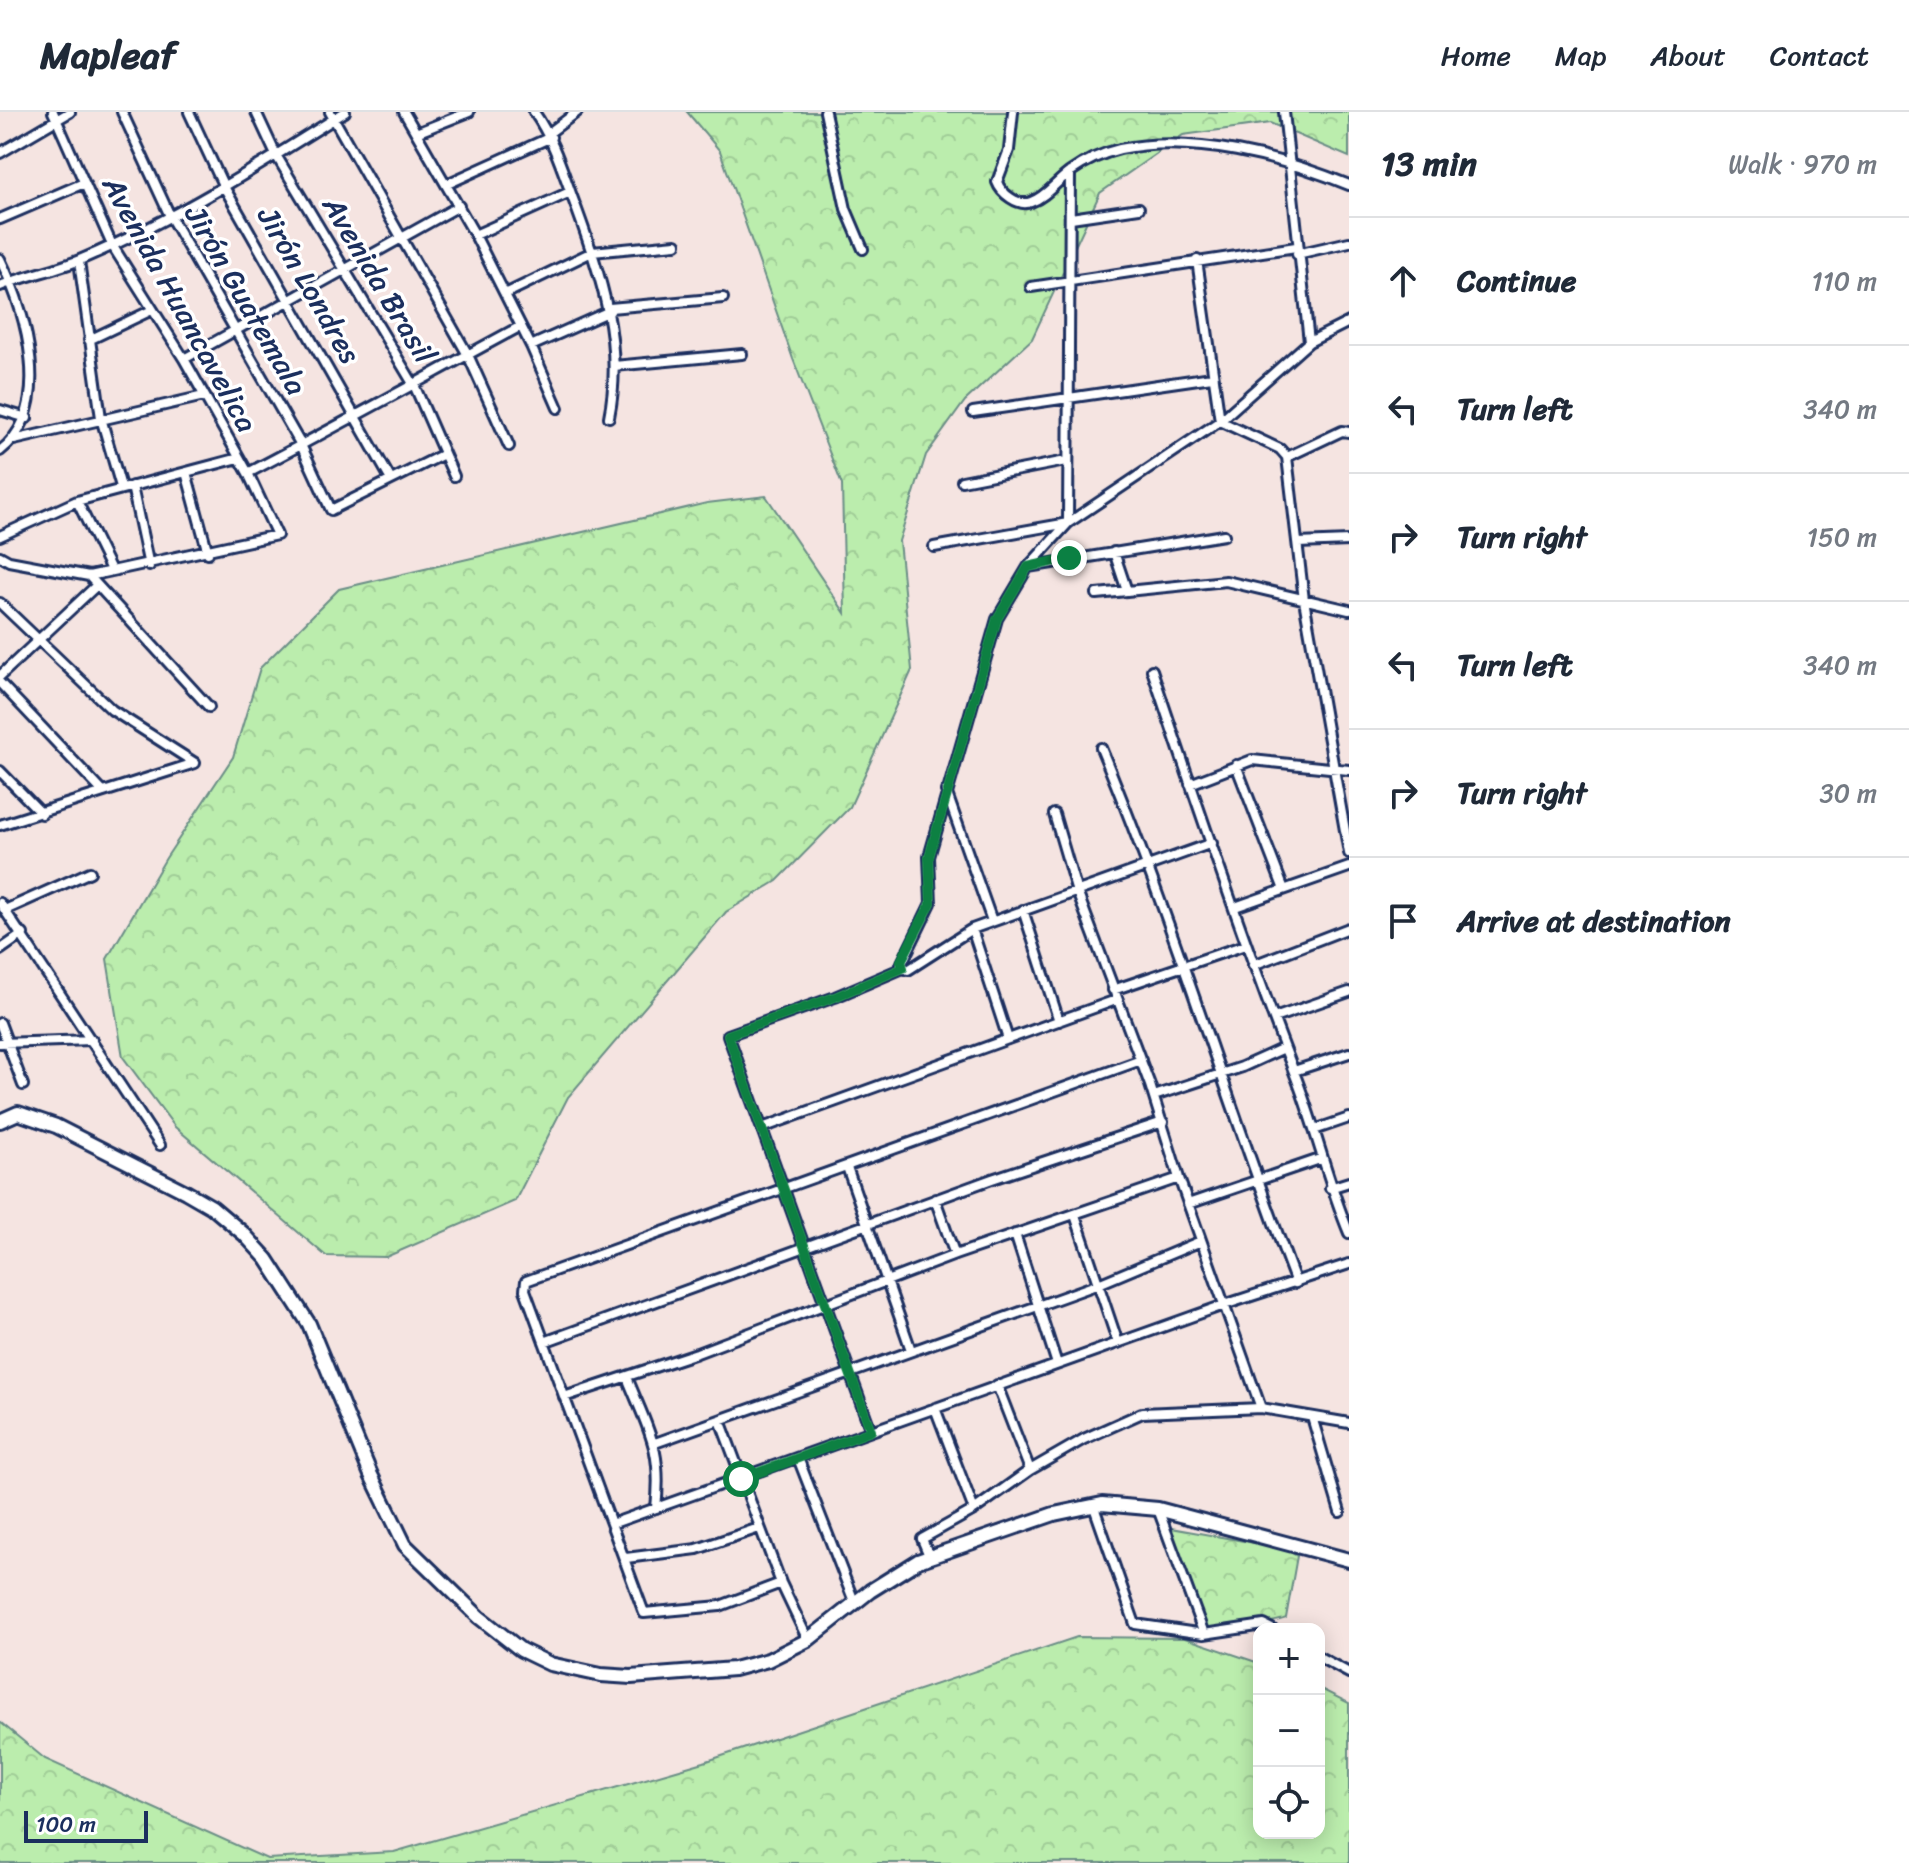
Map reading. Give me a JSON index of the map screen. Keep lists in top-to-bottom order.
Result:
{
  "streets": {
    "street": [
      "Avenida Brasil",
      "Jirón Londres",
      "Jirón Guatemala",
      "Avenida Huancavelica"
    ]
  },
  "crossings": [
    ["Jirón Londres", "Jirón Guatemala"]
  ],
  "scale_bar": "100 m",
  "page": {
    "header": "Mapleaf",
    "nav": [
      "Home",
      "Map",
      "About",
      "Contact"
    ],
    "heading": ["13 min", "Walk · 970 m"],
    "list": [
      ["Continue", "110 m"],
      ["Turn left", "340 m"],
      ["Turn right", "150 m"],
      ["Turn left", "340 m"],
      ["Turn right", "30 m"],
      "Arrive at destination"
    ],
    "map_buttons": ["+", "−"],
    "scale": "100 m"
  }
}
